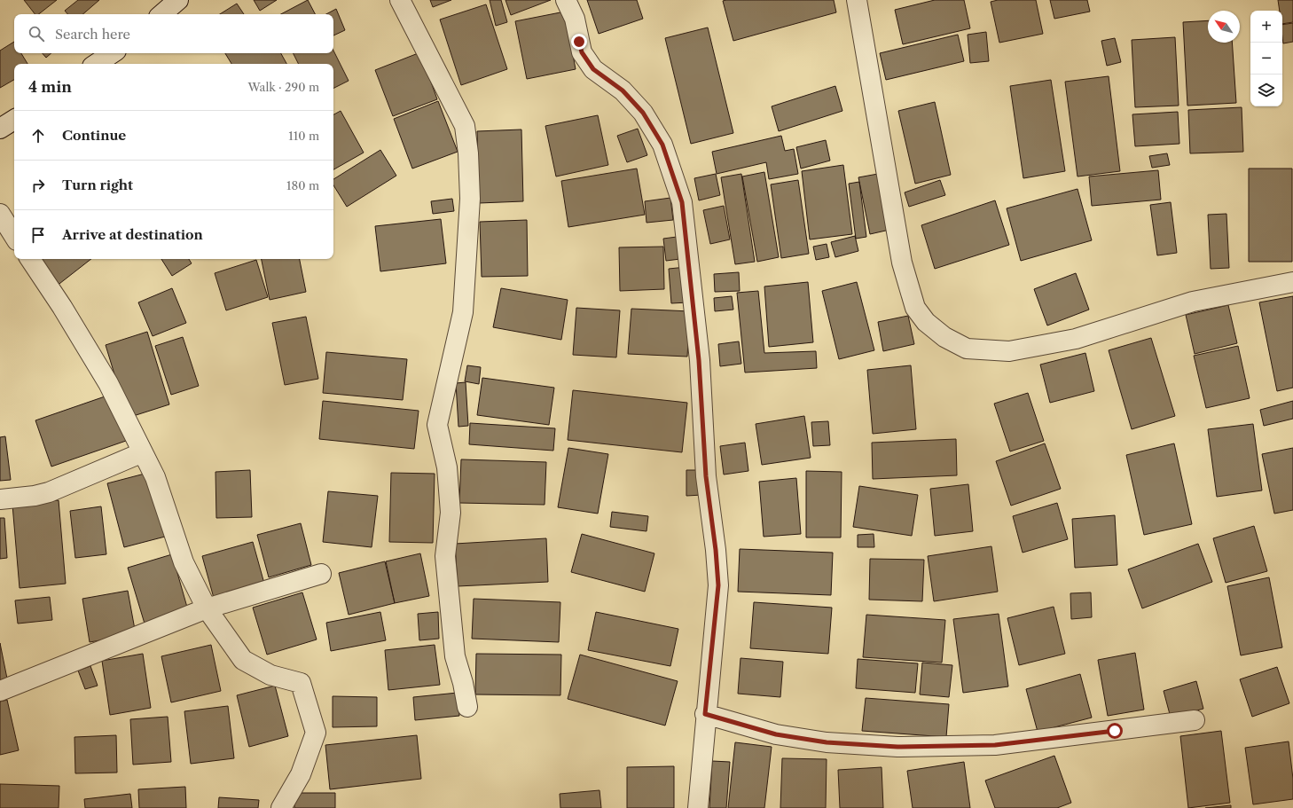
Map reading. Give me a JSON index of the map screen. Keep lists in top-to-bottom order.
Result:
{
  "north": "top left",
  "page": {
    "map_buttons": ["+", "−"],
    "search": "Search here",
    "heading": ["4 min", "Walk · 290 m"],
    "list": [
      ["Continue", "110 m"],
      ["Turn right", "180 m"],
      "Arrive at destination"
    ]
  }
}
